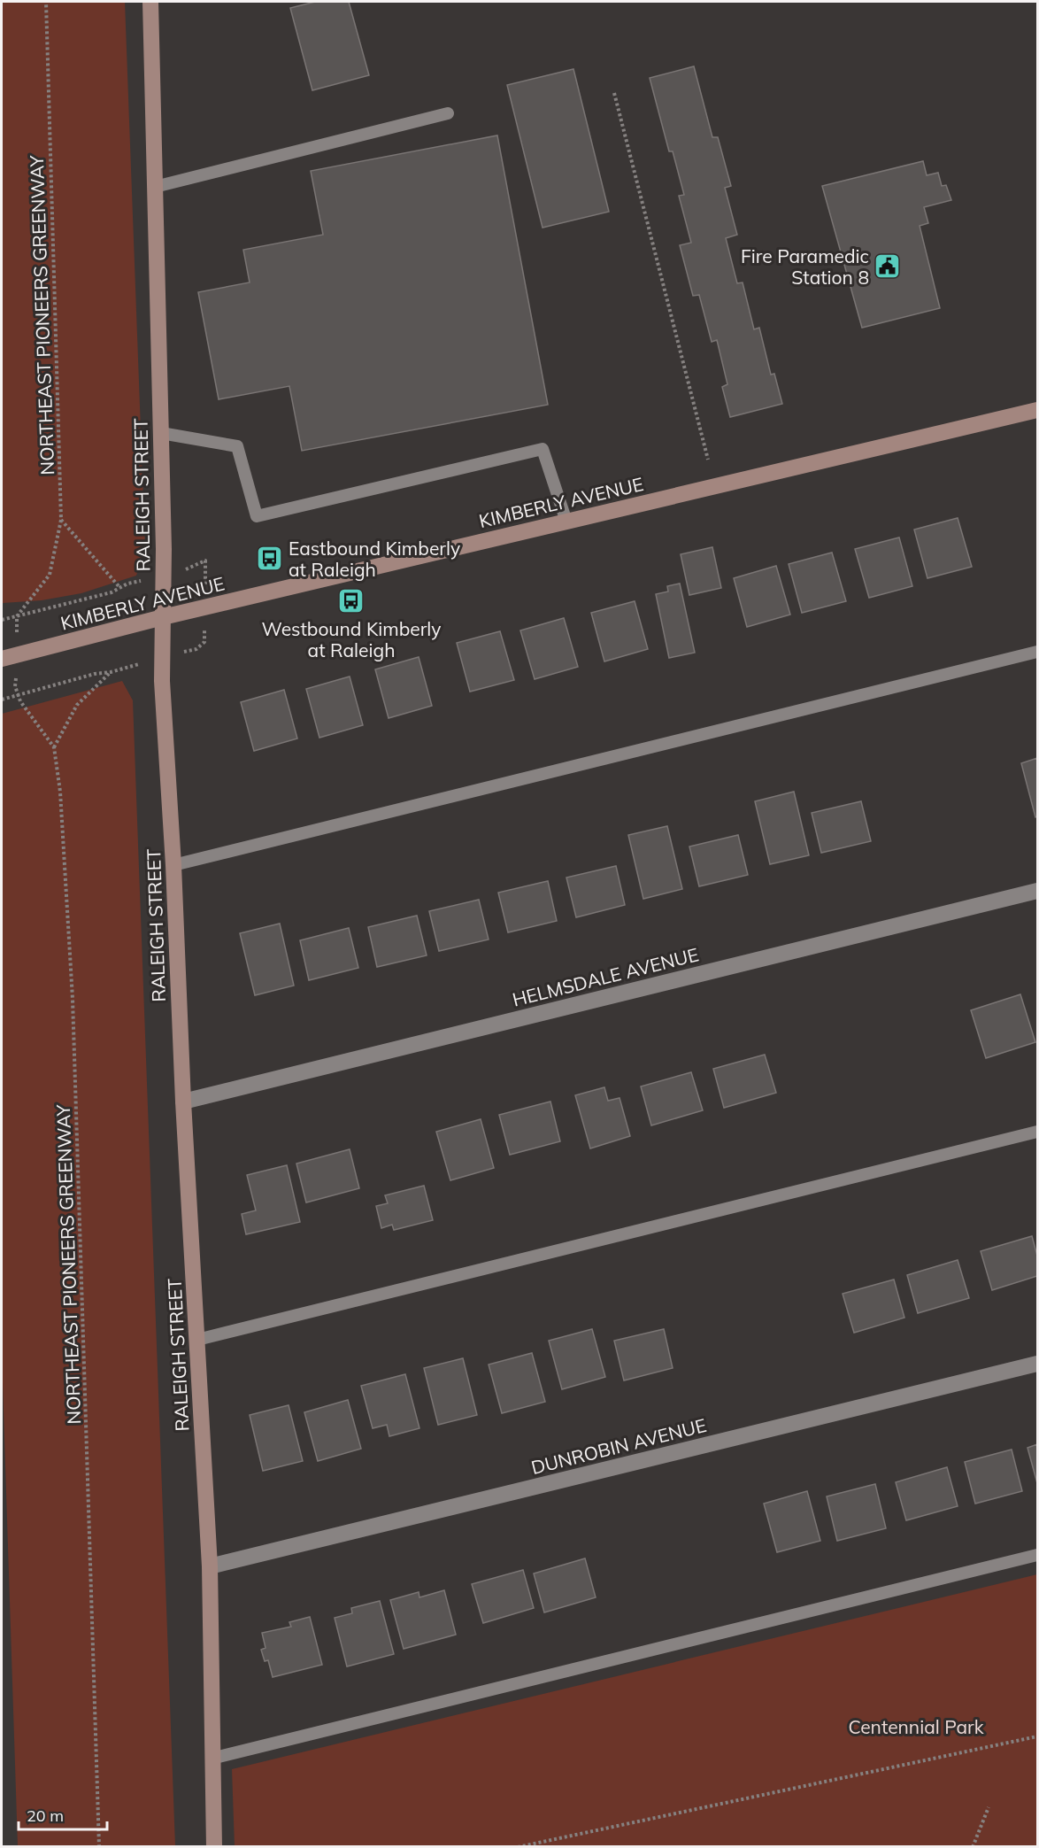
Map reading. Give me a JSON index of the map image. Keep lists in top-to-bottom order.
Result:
{
  "streets": {
    "street": [
      "RALEIGH STREET",
      "KIMBERLY AVENUE",
      "HELMSDALE AVENUE",
      "DUNROBIN AVENUE"
    ],
    "path": ["NORTHEAST PIONEERS GREENWAY"]
  },
  "crossings": [
    ["RALEIGH STREET", "KIMBERLY AVENUE"],
    ["RALEIGH STREET", "HELMSDALE AVENUE"],
    ["RALEIGH STREET", "DUNROBIN AVENUE"]
  ],
  "parks": ["Centennial Park"],
  "places": {
    "public building": ["Fire Paramedic Station 8"],
    "bus stop": ["Eastbound Kimberly at Raleigh", "Westbound Kimberly at Raleigh"]
  },
  "scale_bar": "20 m"
}
